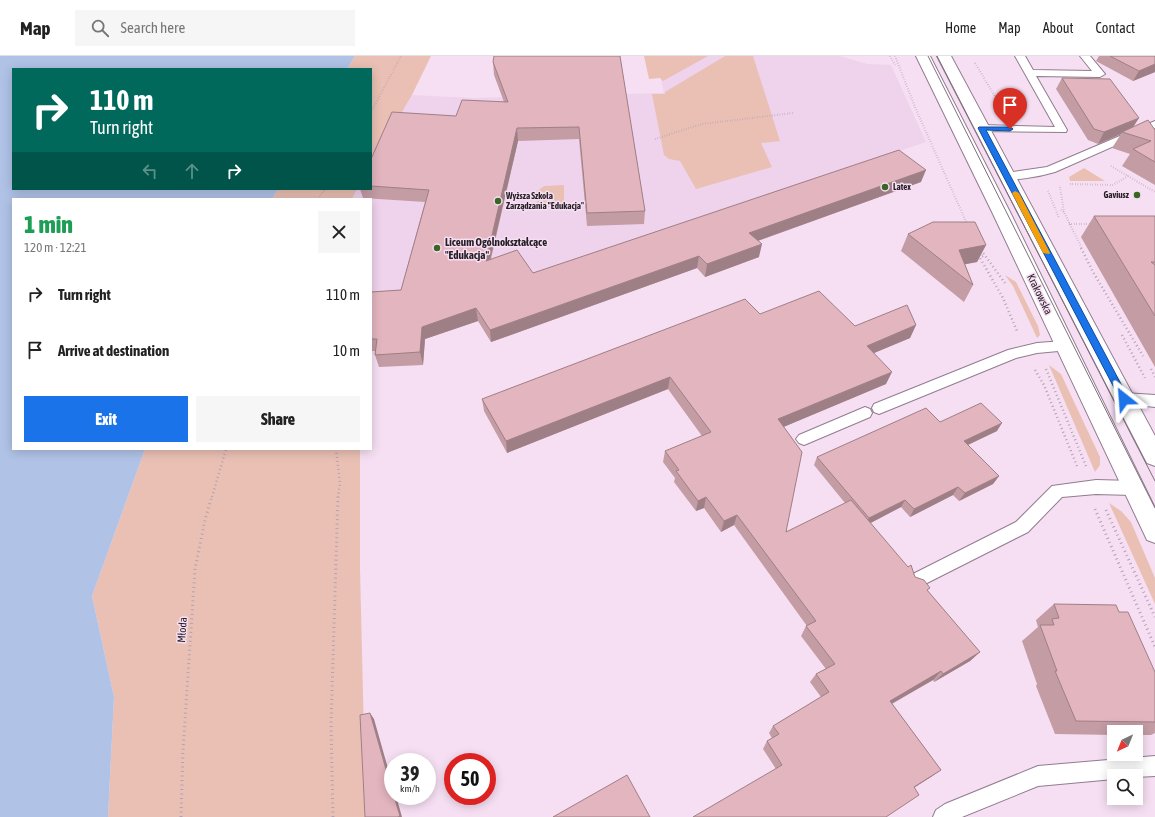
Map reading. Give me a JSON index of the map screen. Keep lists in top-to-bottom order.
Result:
{
  "streets": {
    "main road": ["Krakowska"],
    "path": ["Młoda"]
  },
  "places": [
    "Latex",
    "Gaviusz",
    "Wyższa Szkoła Zarządzania \"Edukacja\"",
    "Liceum Ogólnokształcące \"Edukacja\""
  ],
  "north": "bottom left",
  "page": {
    "header": "Map",
    "search": "Search here",
    "nav": [
      "Home",
      "Map",
      "About",
      "Contact"
    ],
    "turn": ["110 m", "Turn right"],
    "heading": ["1 min", "120 m · 12:21"],
    "list": [
      {
        "name": "Turn right",
        "value": "110 m"
      },
      {
        "name": "Arrive at destination",
        "value": "10 m"
      }
    ],
    "buttons": ["Exit", "Share"],
    "speed": "39 km/h",
    "limit": "50"
  }
}
